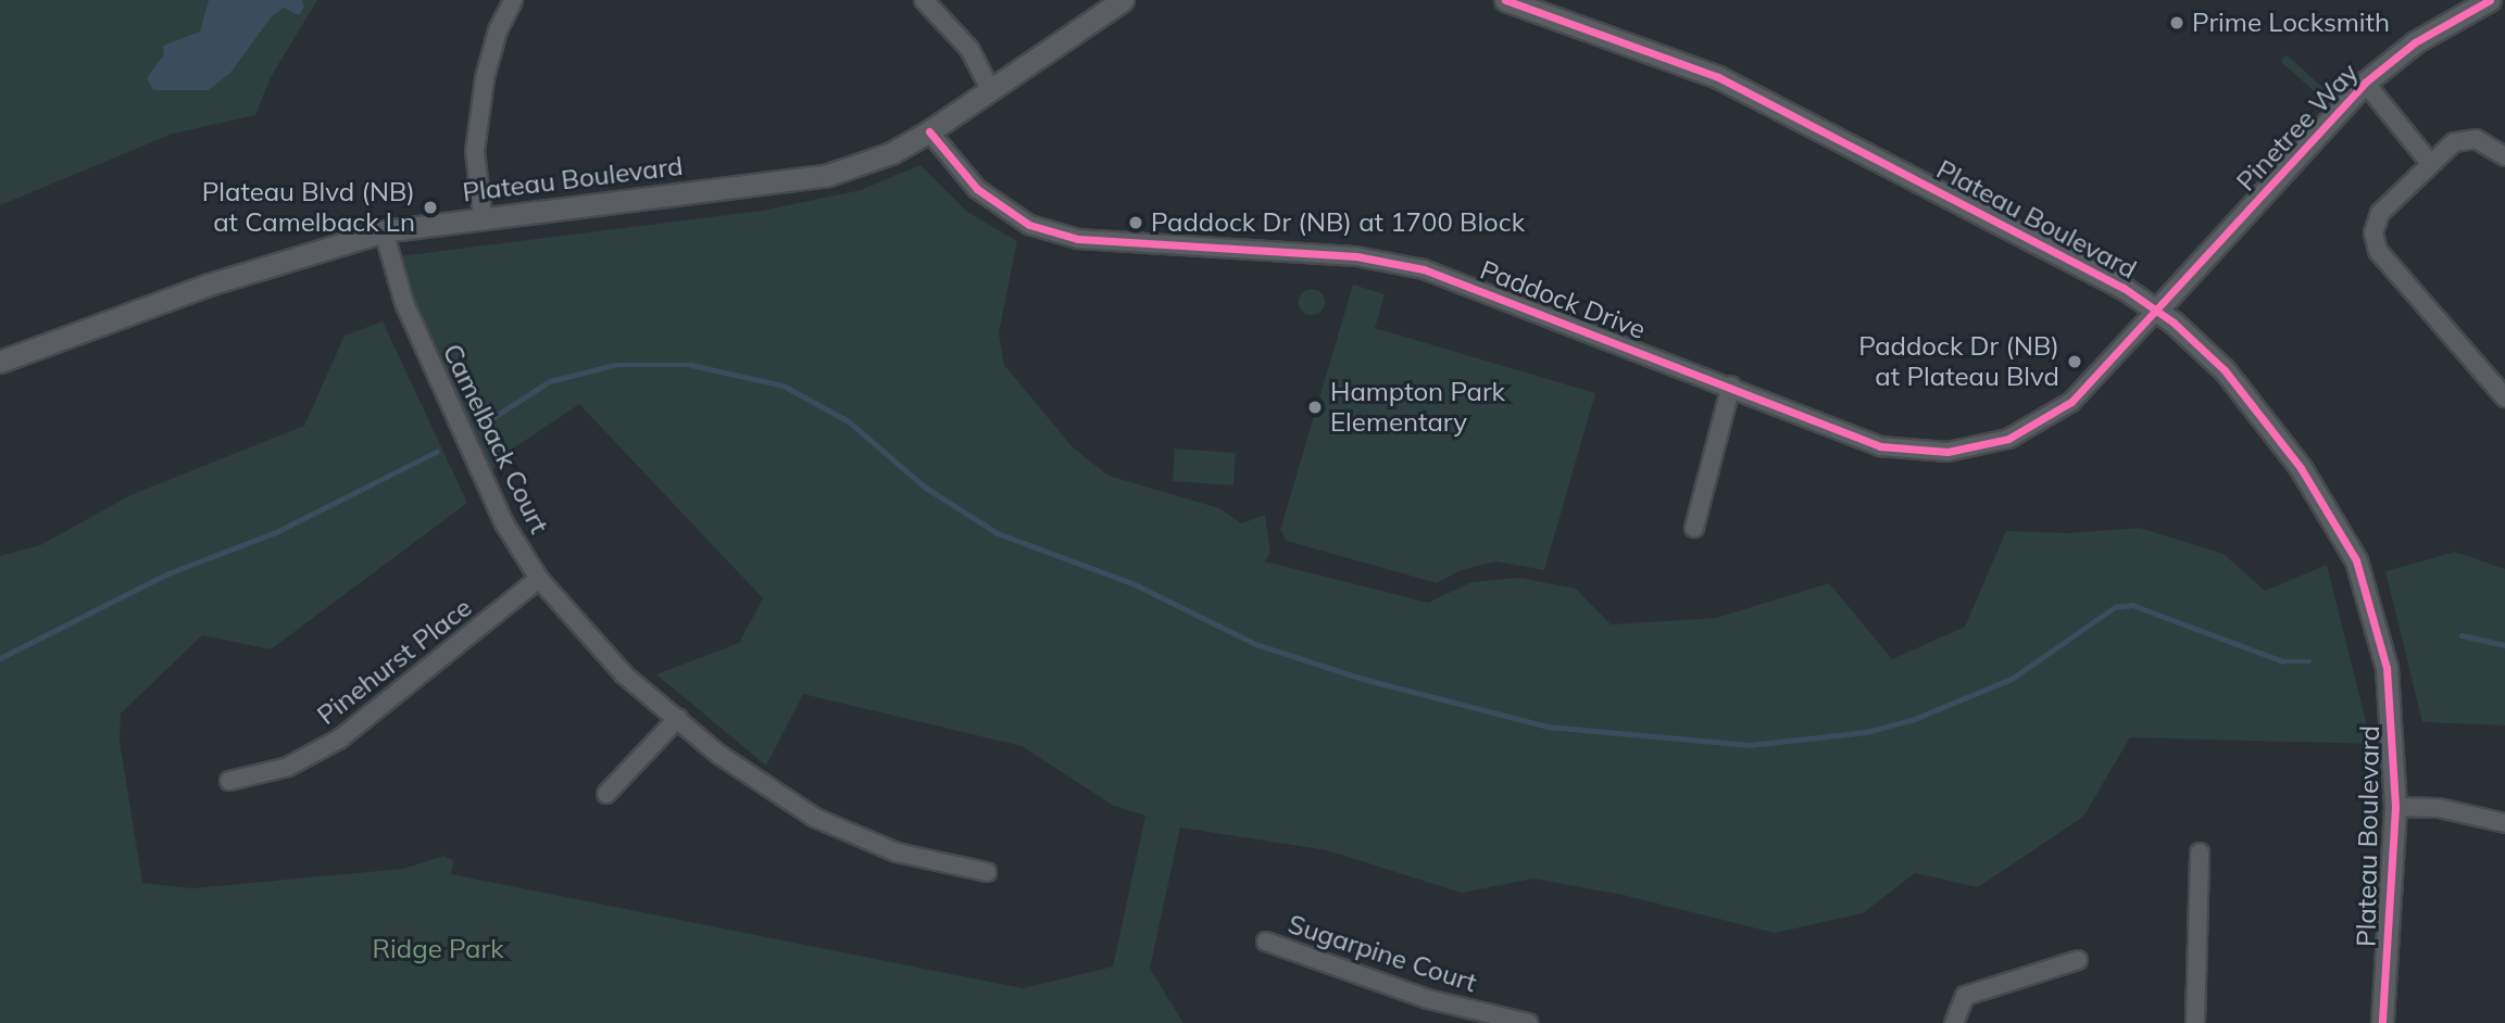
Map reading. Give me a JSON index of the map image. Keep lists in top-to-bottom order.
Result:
{
  "streets": {
    "street": [
      "Pinetree Way",
      "Plateau Boulevard",
      "Paddock Drive",
      "Camelback Court",
      "Pinehurst Place",
      "Sugarpine Court"
    ]
  },
  "crossings": [
    ["Pinetree Way", "Plateau Boulevard"],
    ["Pinetree Way", "Paddock Drive"],
    ["Plateau Boulevard", "Paddock Drive"],
    ["Plateau Boulevard", "Camelback Court"],
    ["Camelback Court", "Pinehurst Place"]
  ],
  "parks": ["Ridge Park"],
  "places": [
    "Prime Locksmith",
    "Plateau Blvd (NB) at Camelback Ln",
    "Paddock Dr (NB) at 1700 Block",
    "Paddock Dr (NB) at Plateau Blvd",
    "Hampton Park Elementary"
  ]
}
